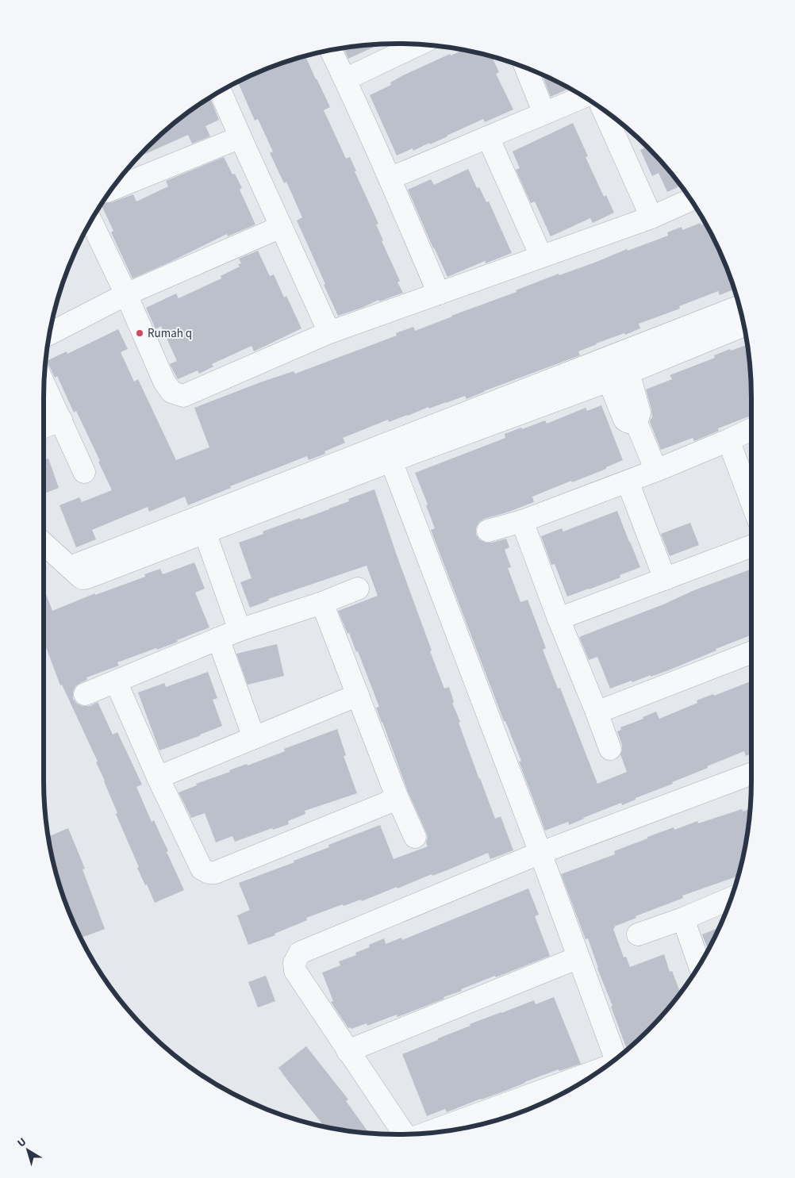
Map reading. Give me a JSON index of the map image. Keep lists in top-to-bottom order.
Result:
{
  "places": ["Rumah q"],
  "north": "top left"
}
